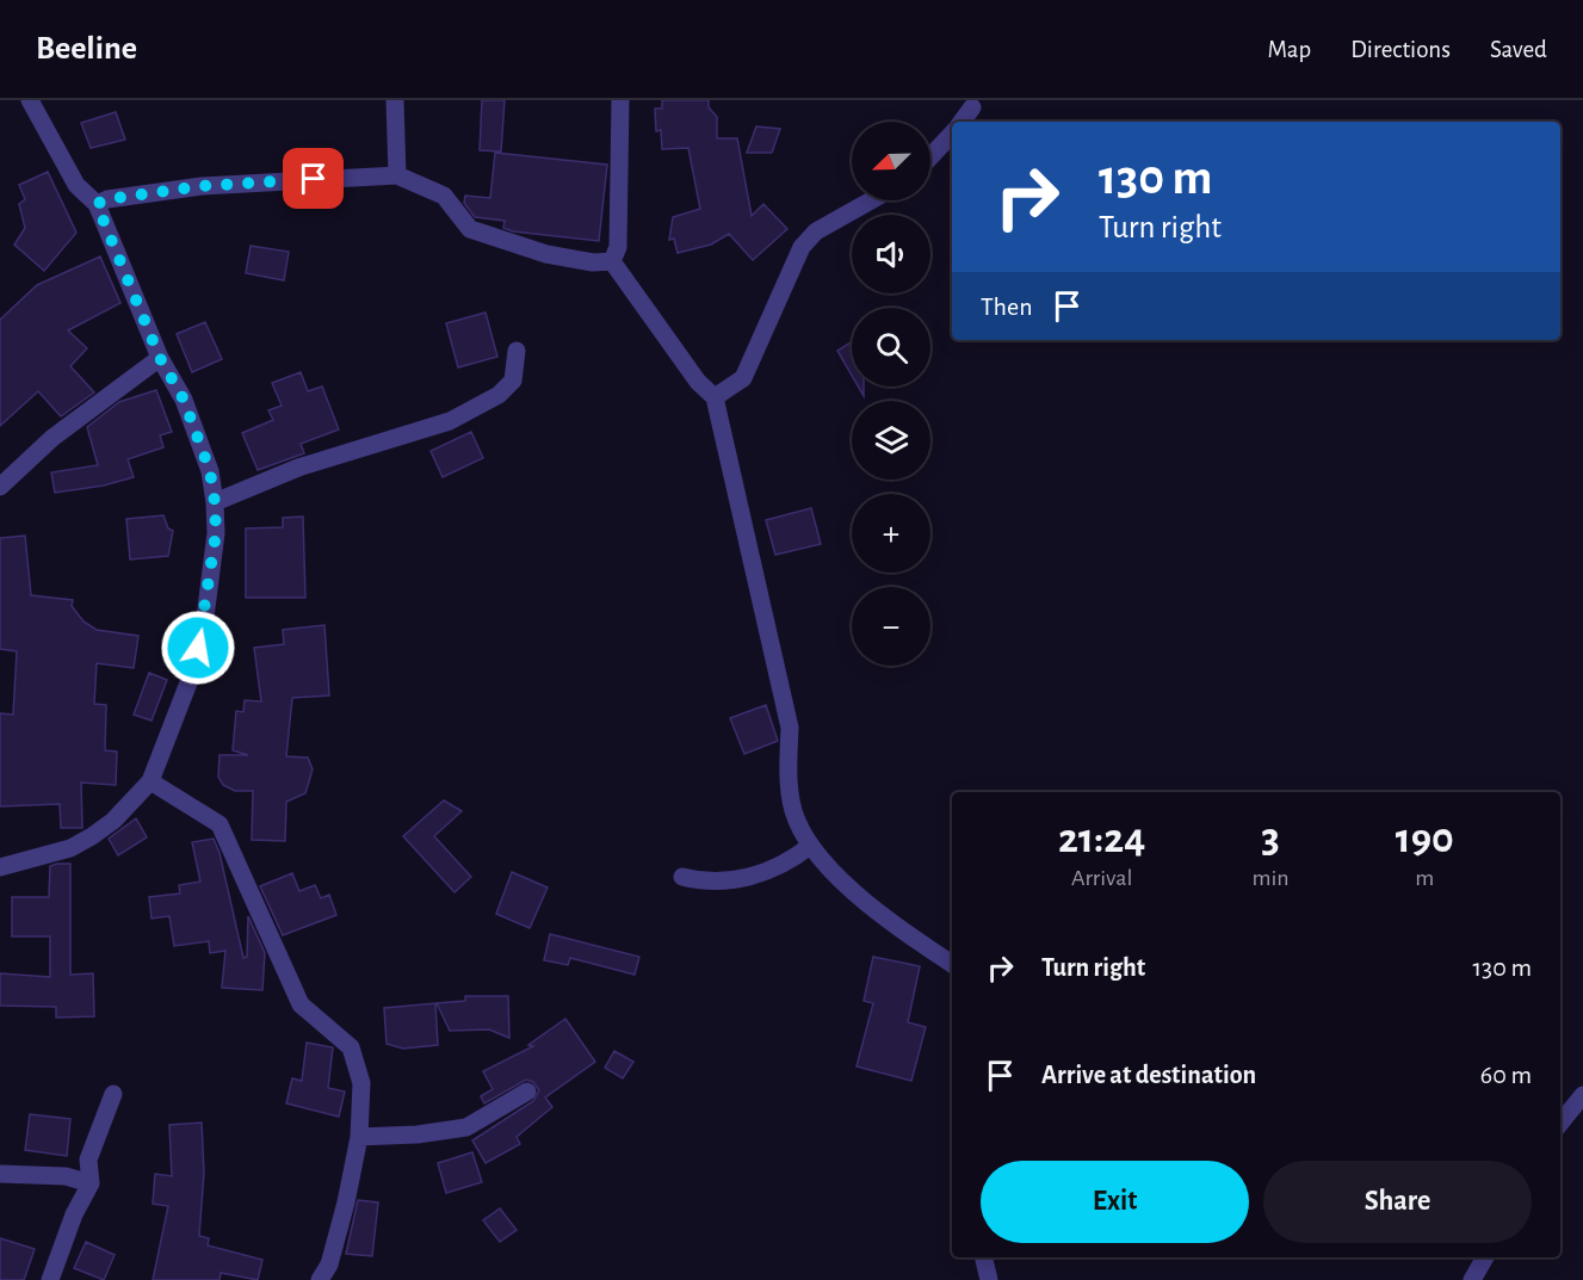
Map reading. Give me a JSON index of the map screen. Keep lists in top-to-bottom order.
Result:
{
  "north": "bottom left",
  "page": {
    "header": "Beeline",
    "nav": ["Map", "Directions", "Saved"],
    "map_buttons": ["+", "−"],
    "turn": ["130 m", "Turn right"],
    "then": "Then",
    "eta": [
      "21:24",
      "Arrival",
      "3",
      "min",
      "190",
      "m"
    ],
    "list": [
      {
        "name": "Turn right",
        "value": "130 m"
      },
      {
        "name": "Arrive at destination",
        "value": "60 m"
      }
    ],
    "buttons": ["Exit", "Share"]
  }
}
